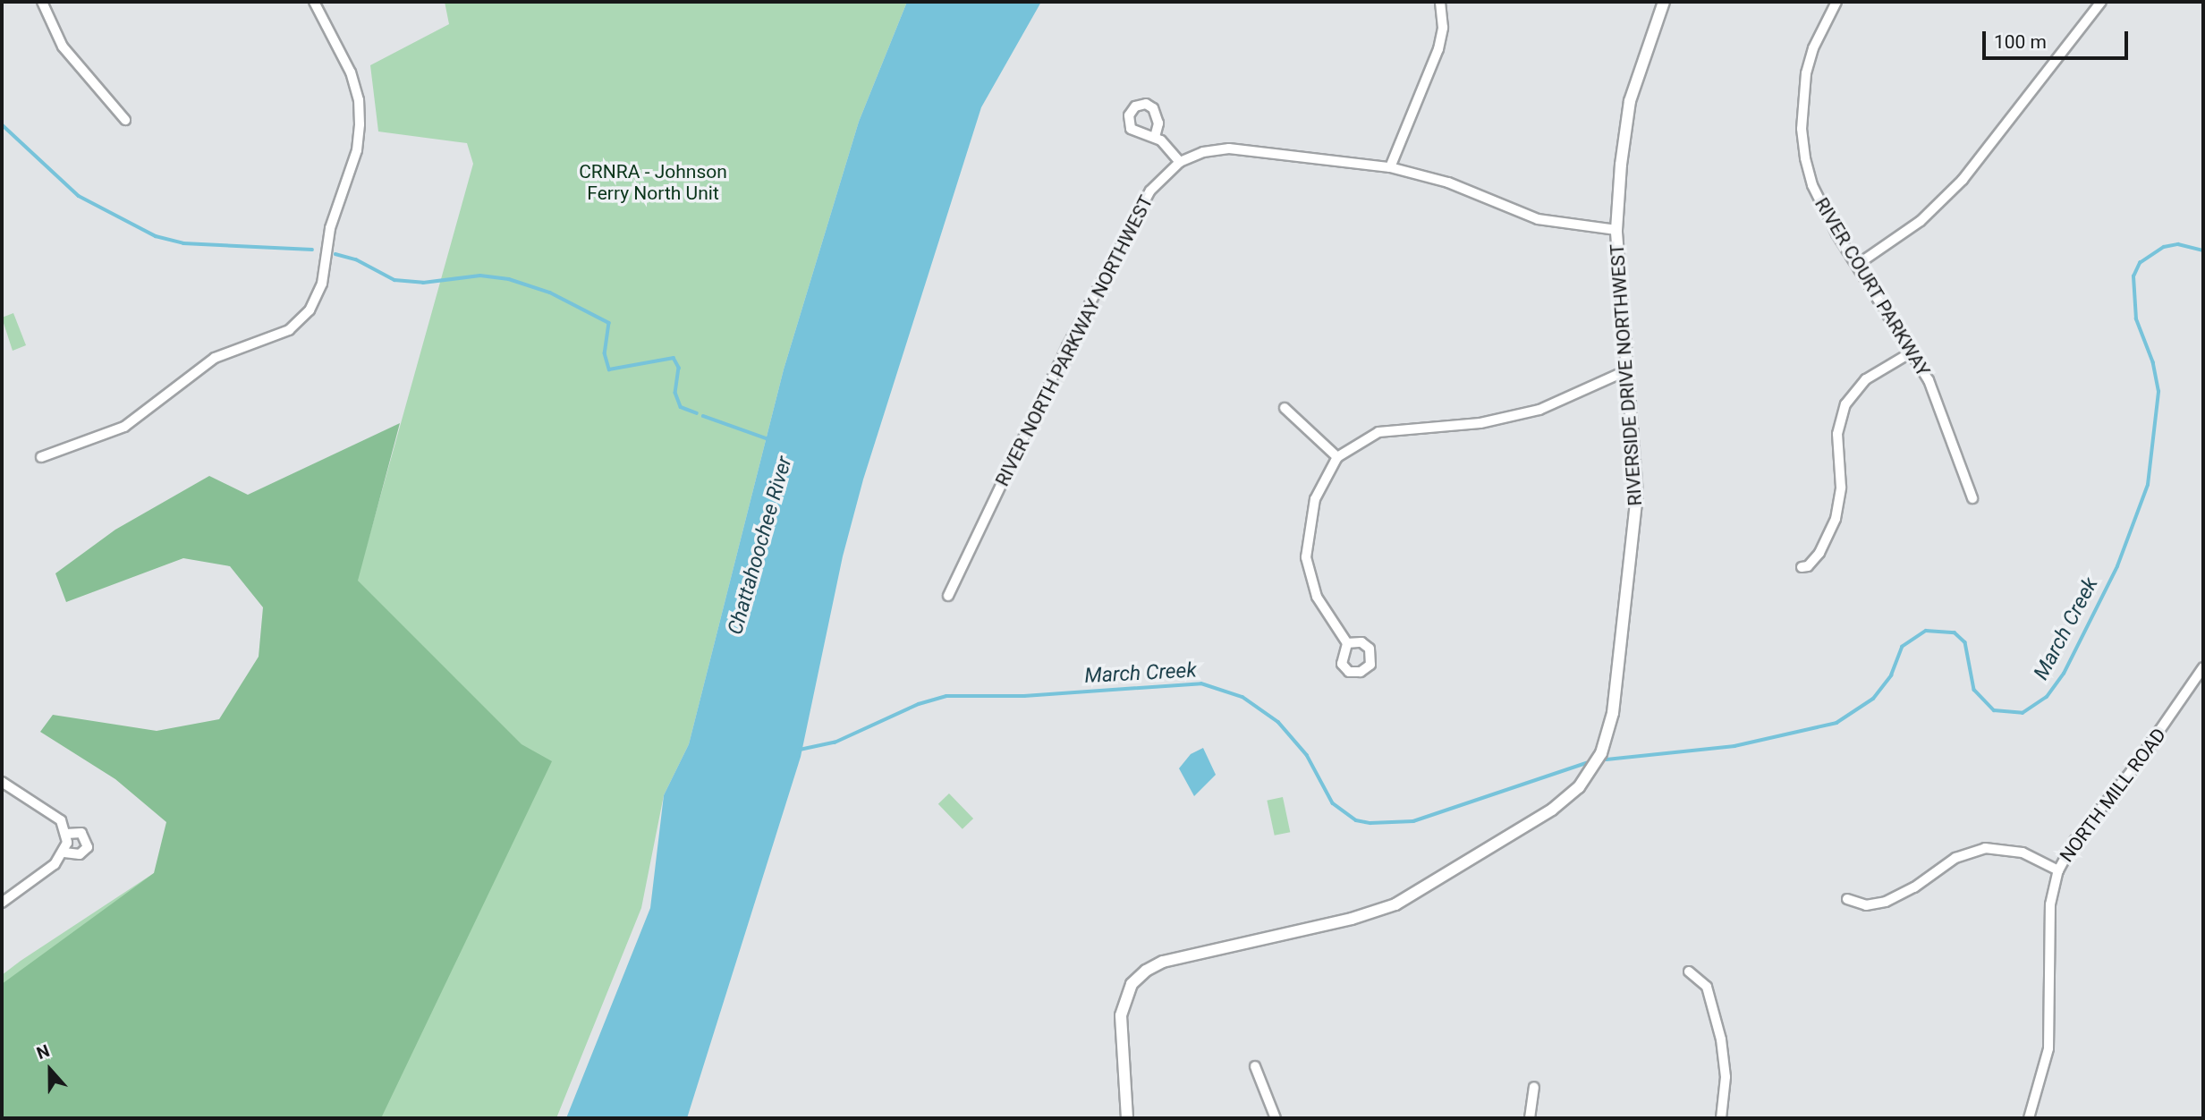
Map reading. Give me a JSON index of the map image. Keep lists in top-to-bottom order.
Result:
{
  "streets": {
    "street": [
      "RIVER COURT PARKWAY",
      "RIVER NORTH PARKWAY NORTHWEST",
      "RIVERSIDE DRIVE NORTHWEST",
      "NORTH MILL ROAD"
    ]
  },
  "crossings": [
    ["RIVER NORTH PARKWAY NORTHWEST", "RIVERSIDE DRIVE NORTHWEST"]
  ],
  "water": ["Chattahoochee River", "March Creek"],
  "parks": ["CRNRA - Johnson Ferry North Unit"],
  "scale_bar": "100 m",
  "north": "top"
}
